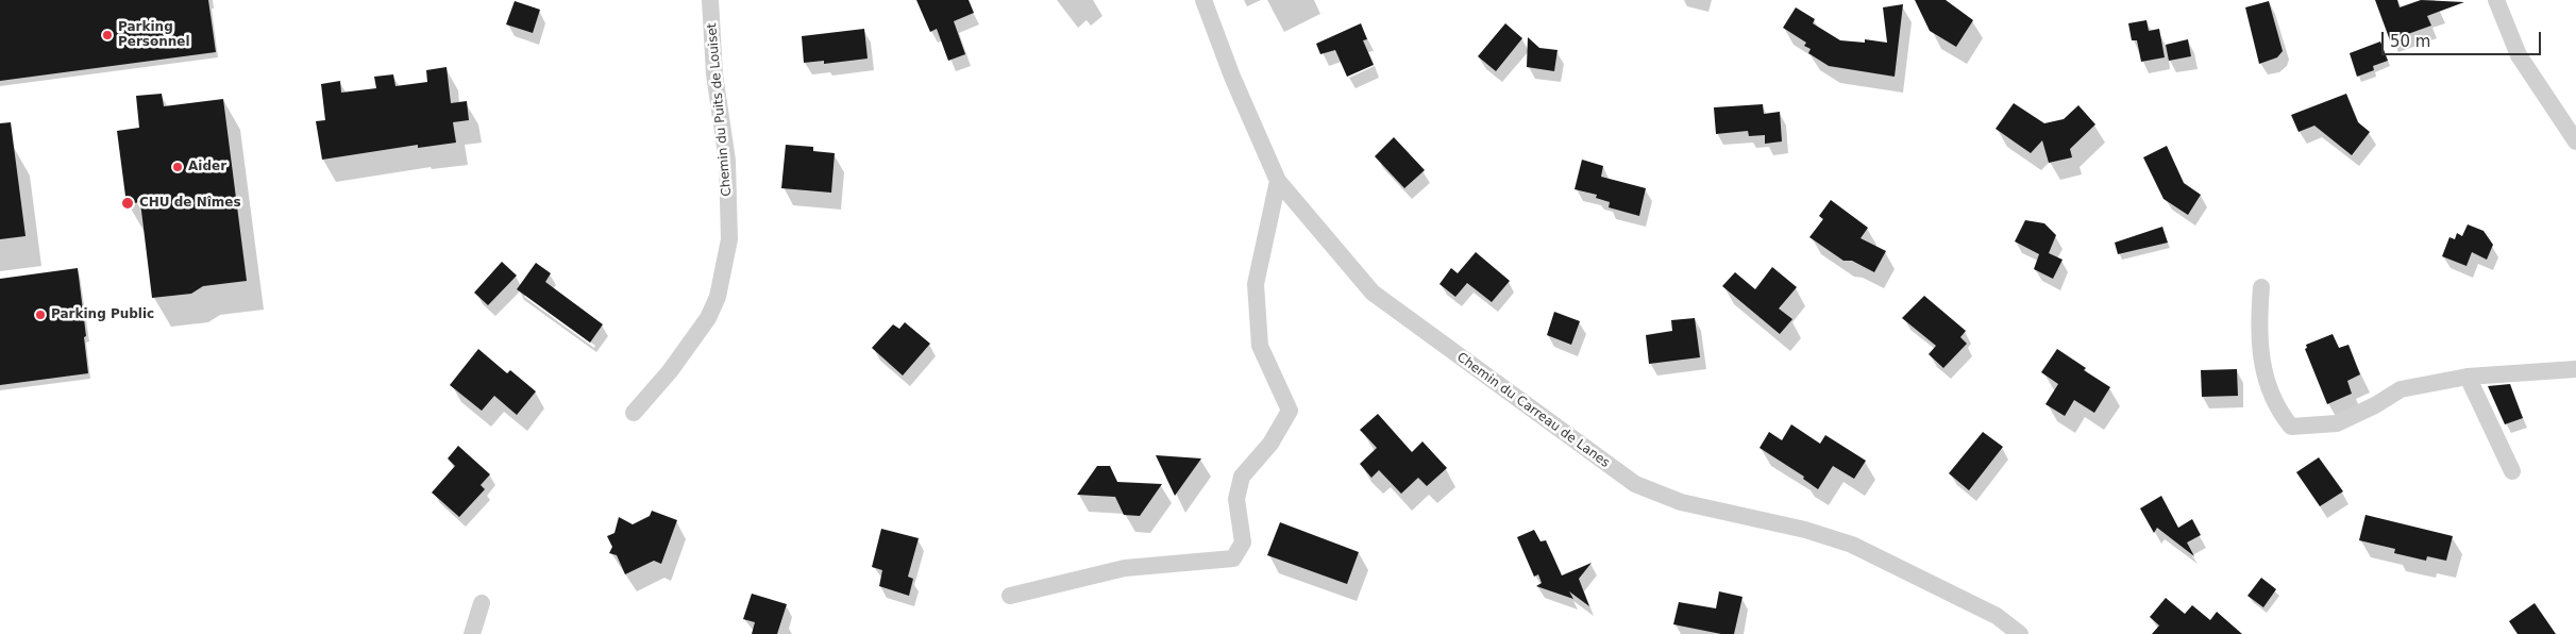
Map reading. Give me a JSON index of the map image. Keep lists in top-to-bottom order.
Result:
{
  "streets": {
    "street": ["Chemin du Puits de Louiset", "Chemin du Carreau de Lanes"]
  },
  "places": [
    "Parking Personnel",
    "Aider",
    "CHU de Nîmes",
    "Parking Public"
  ],
  "scale_bar": "50 m"
}
